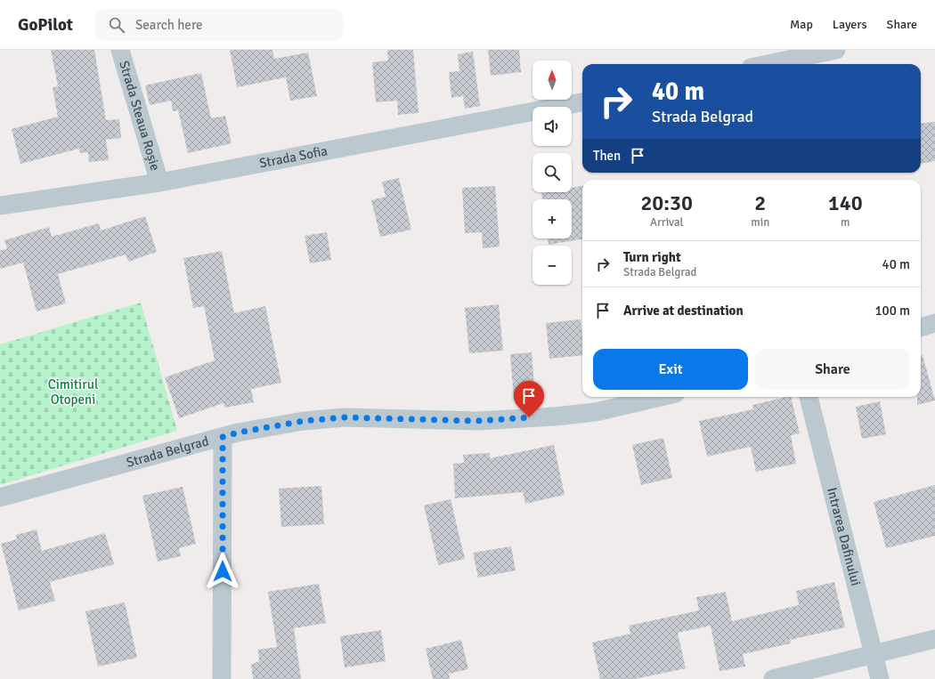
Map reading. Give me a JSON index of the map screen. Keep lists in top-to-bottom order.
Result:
{
  "streets": {
    "street": [
      "Strada Steaua Roșie",
      "Strada Sofia",
      "Strada Belgrad",
      "Intrarea Dafinului"
    ]
  },
  "crossings": [
    ["Strada Steaua Roșie", "Strada Sofia"]
  ],
  "parks": ["Cimitirul Otopeni"],
  "north": "top",
  "page": {
    "header": "GoPilot",
    "search": "Search here",
    "nav": ["Map", "Layers", "Share"],
    "map_buttons": ["+", "−"],
    "turn": ["40 m", "Strada Belgrad"],
    "then": "Then",
    "eta": [
      "20:30",
      "Arrival",
      "2",
      "min",
      "140",
      "m"
    ],
    "list": [
      {
        "name": "Turn right",
        "note": "Strada Belgrad",
        "value": "40 m"
      },
      {
        "name": "Arrive at destination",
        "value": "100 m"
      }
    ],
    "buttons": ["Exit", "Share"]
  }
}
